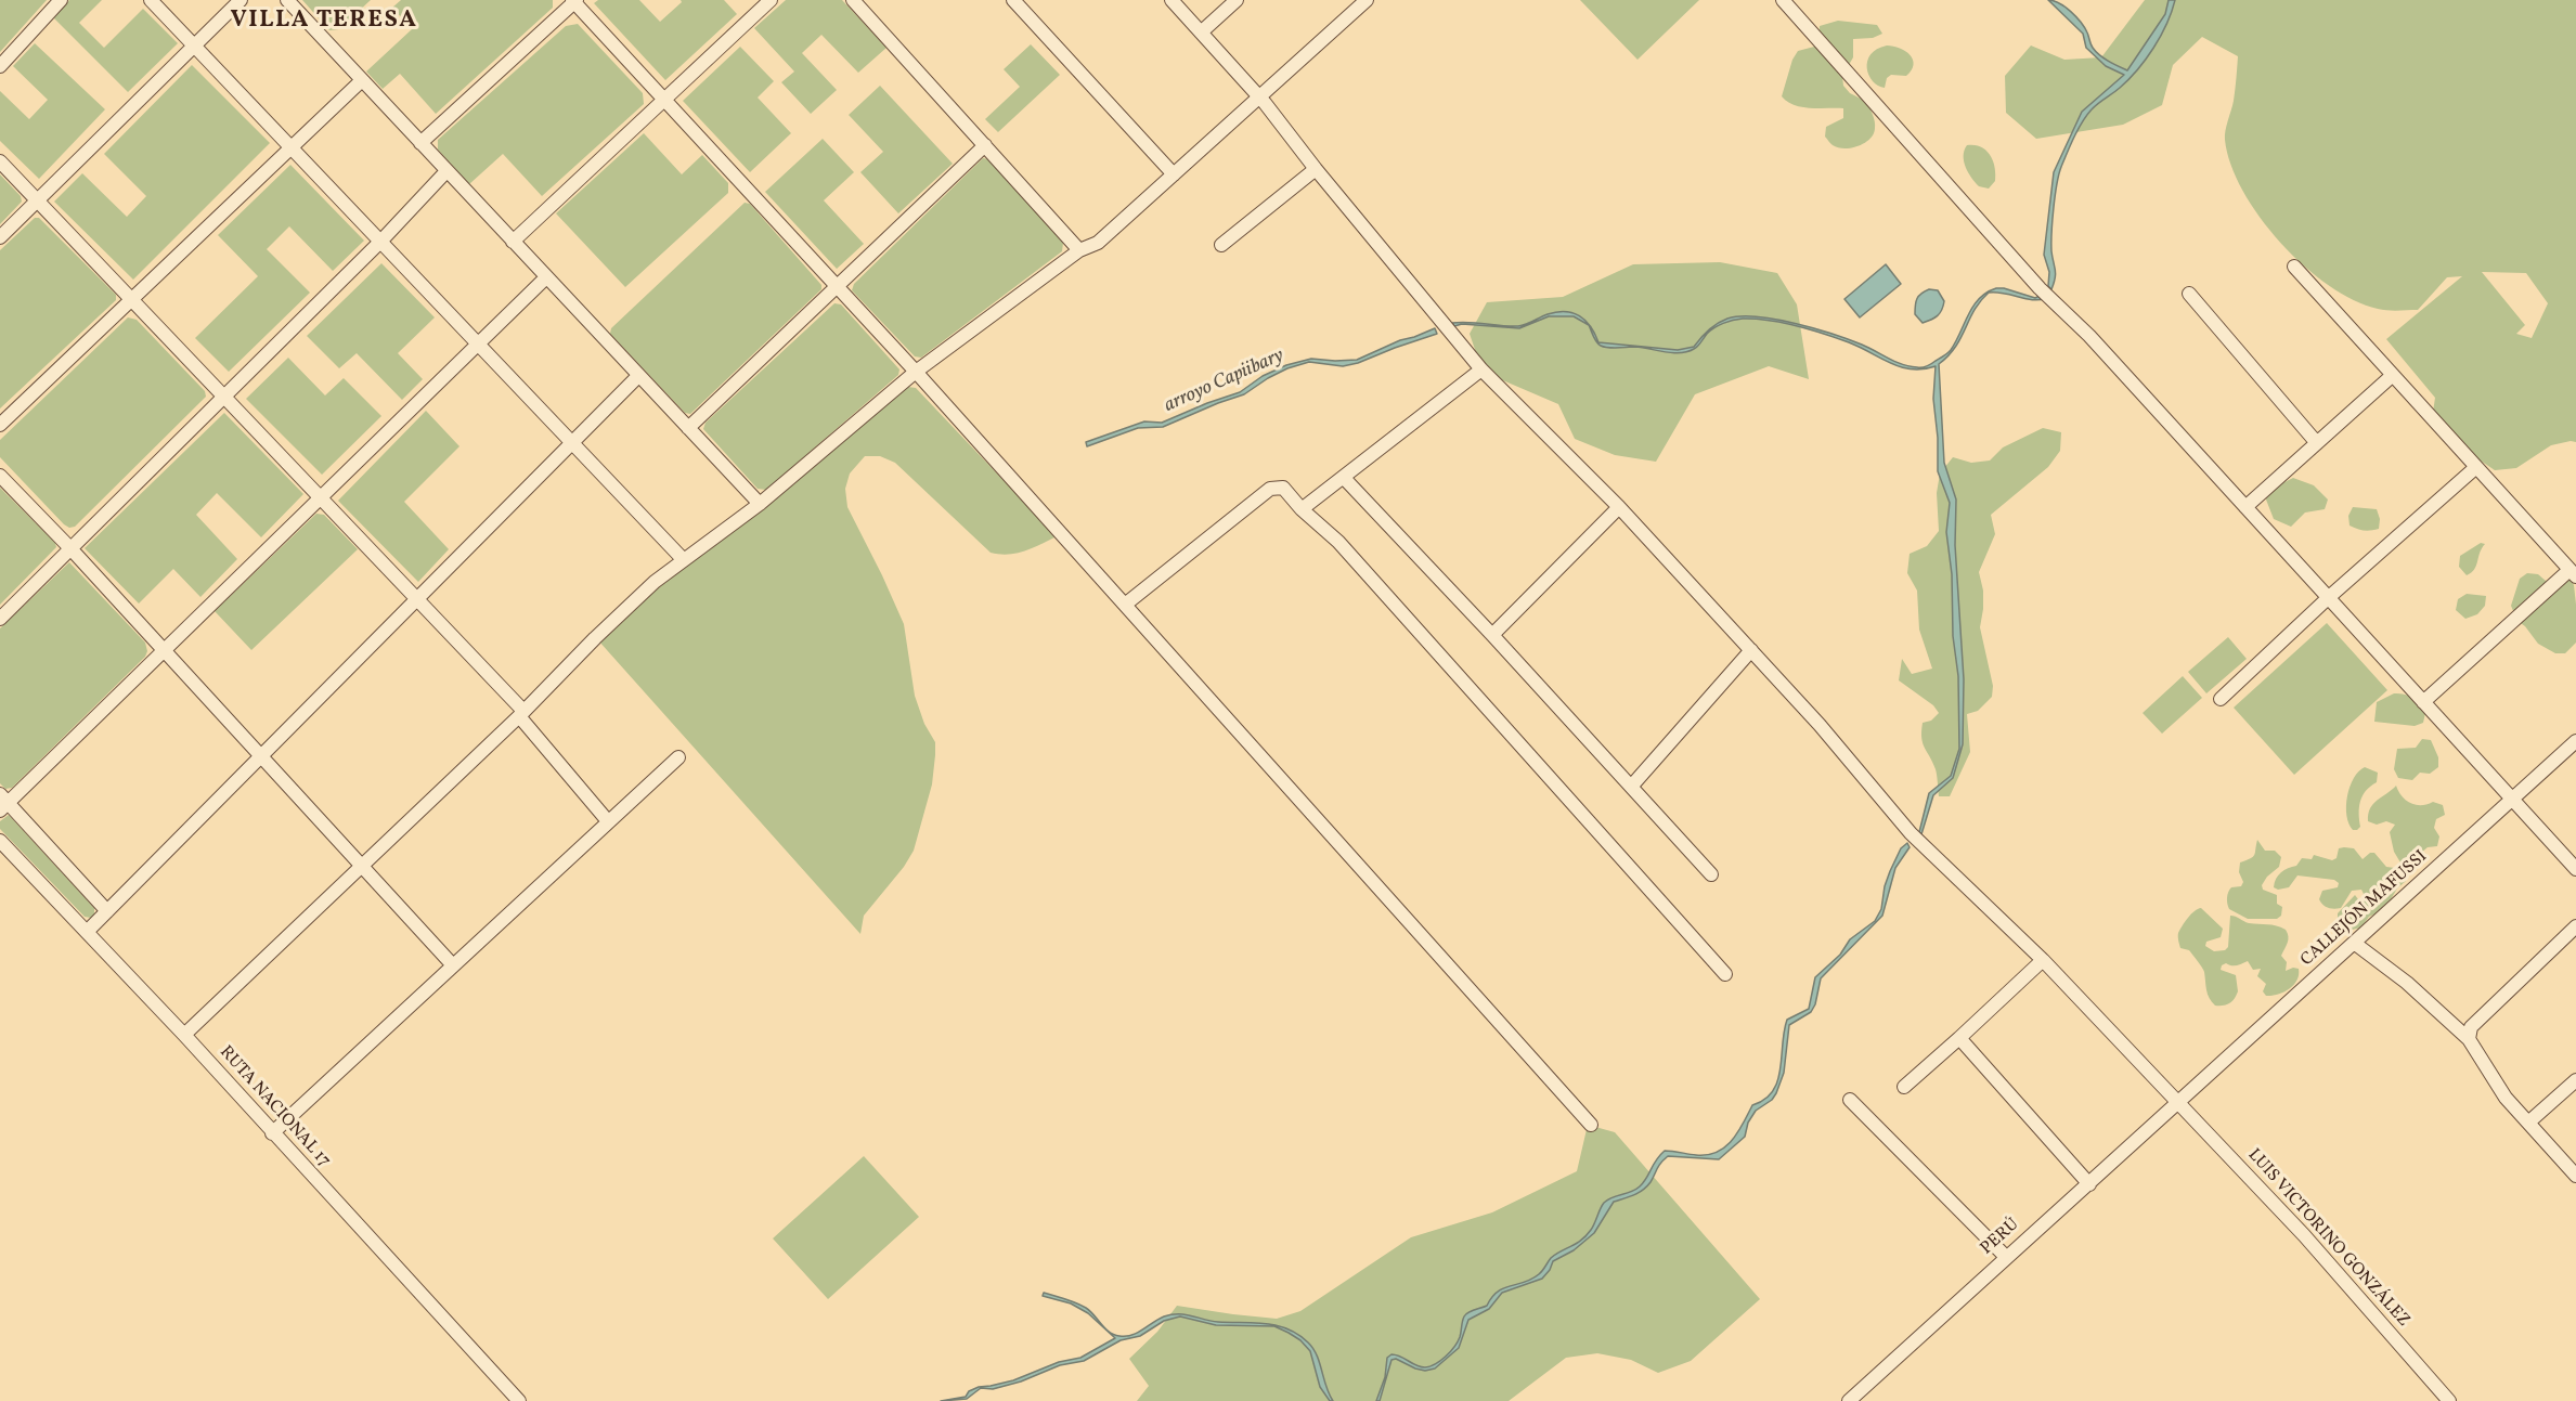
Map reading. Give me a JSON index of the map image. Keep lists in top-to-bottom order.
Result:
{
  "streets": {
    "street": [
      "CALLEJÓN MAFUSSI",
      "RUTA NACIONAL 17",
      "PERÚ",
      "LUIS VICTORINO GONZÁLEZ"
    ]
  },
  "crossings": [
    ["CALLEJÓN MAFUSSI", "PERÚ"],
    ["CALLEJÓN MAFUSSI", "LUIS VICTORINO GONZÁLEZ"],
    ["PERÚ", "LUIS VICTORINO GONZÁLEZ"]
  ],
  "districts": ["VILLA TERESA"],
  "water": ["arroyo Capiibary"]
}
